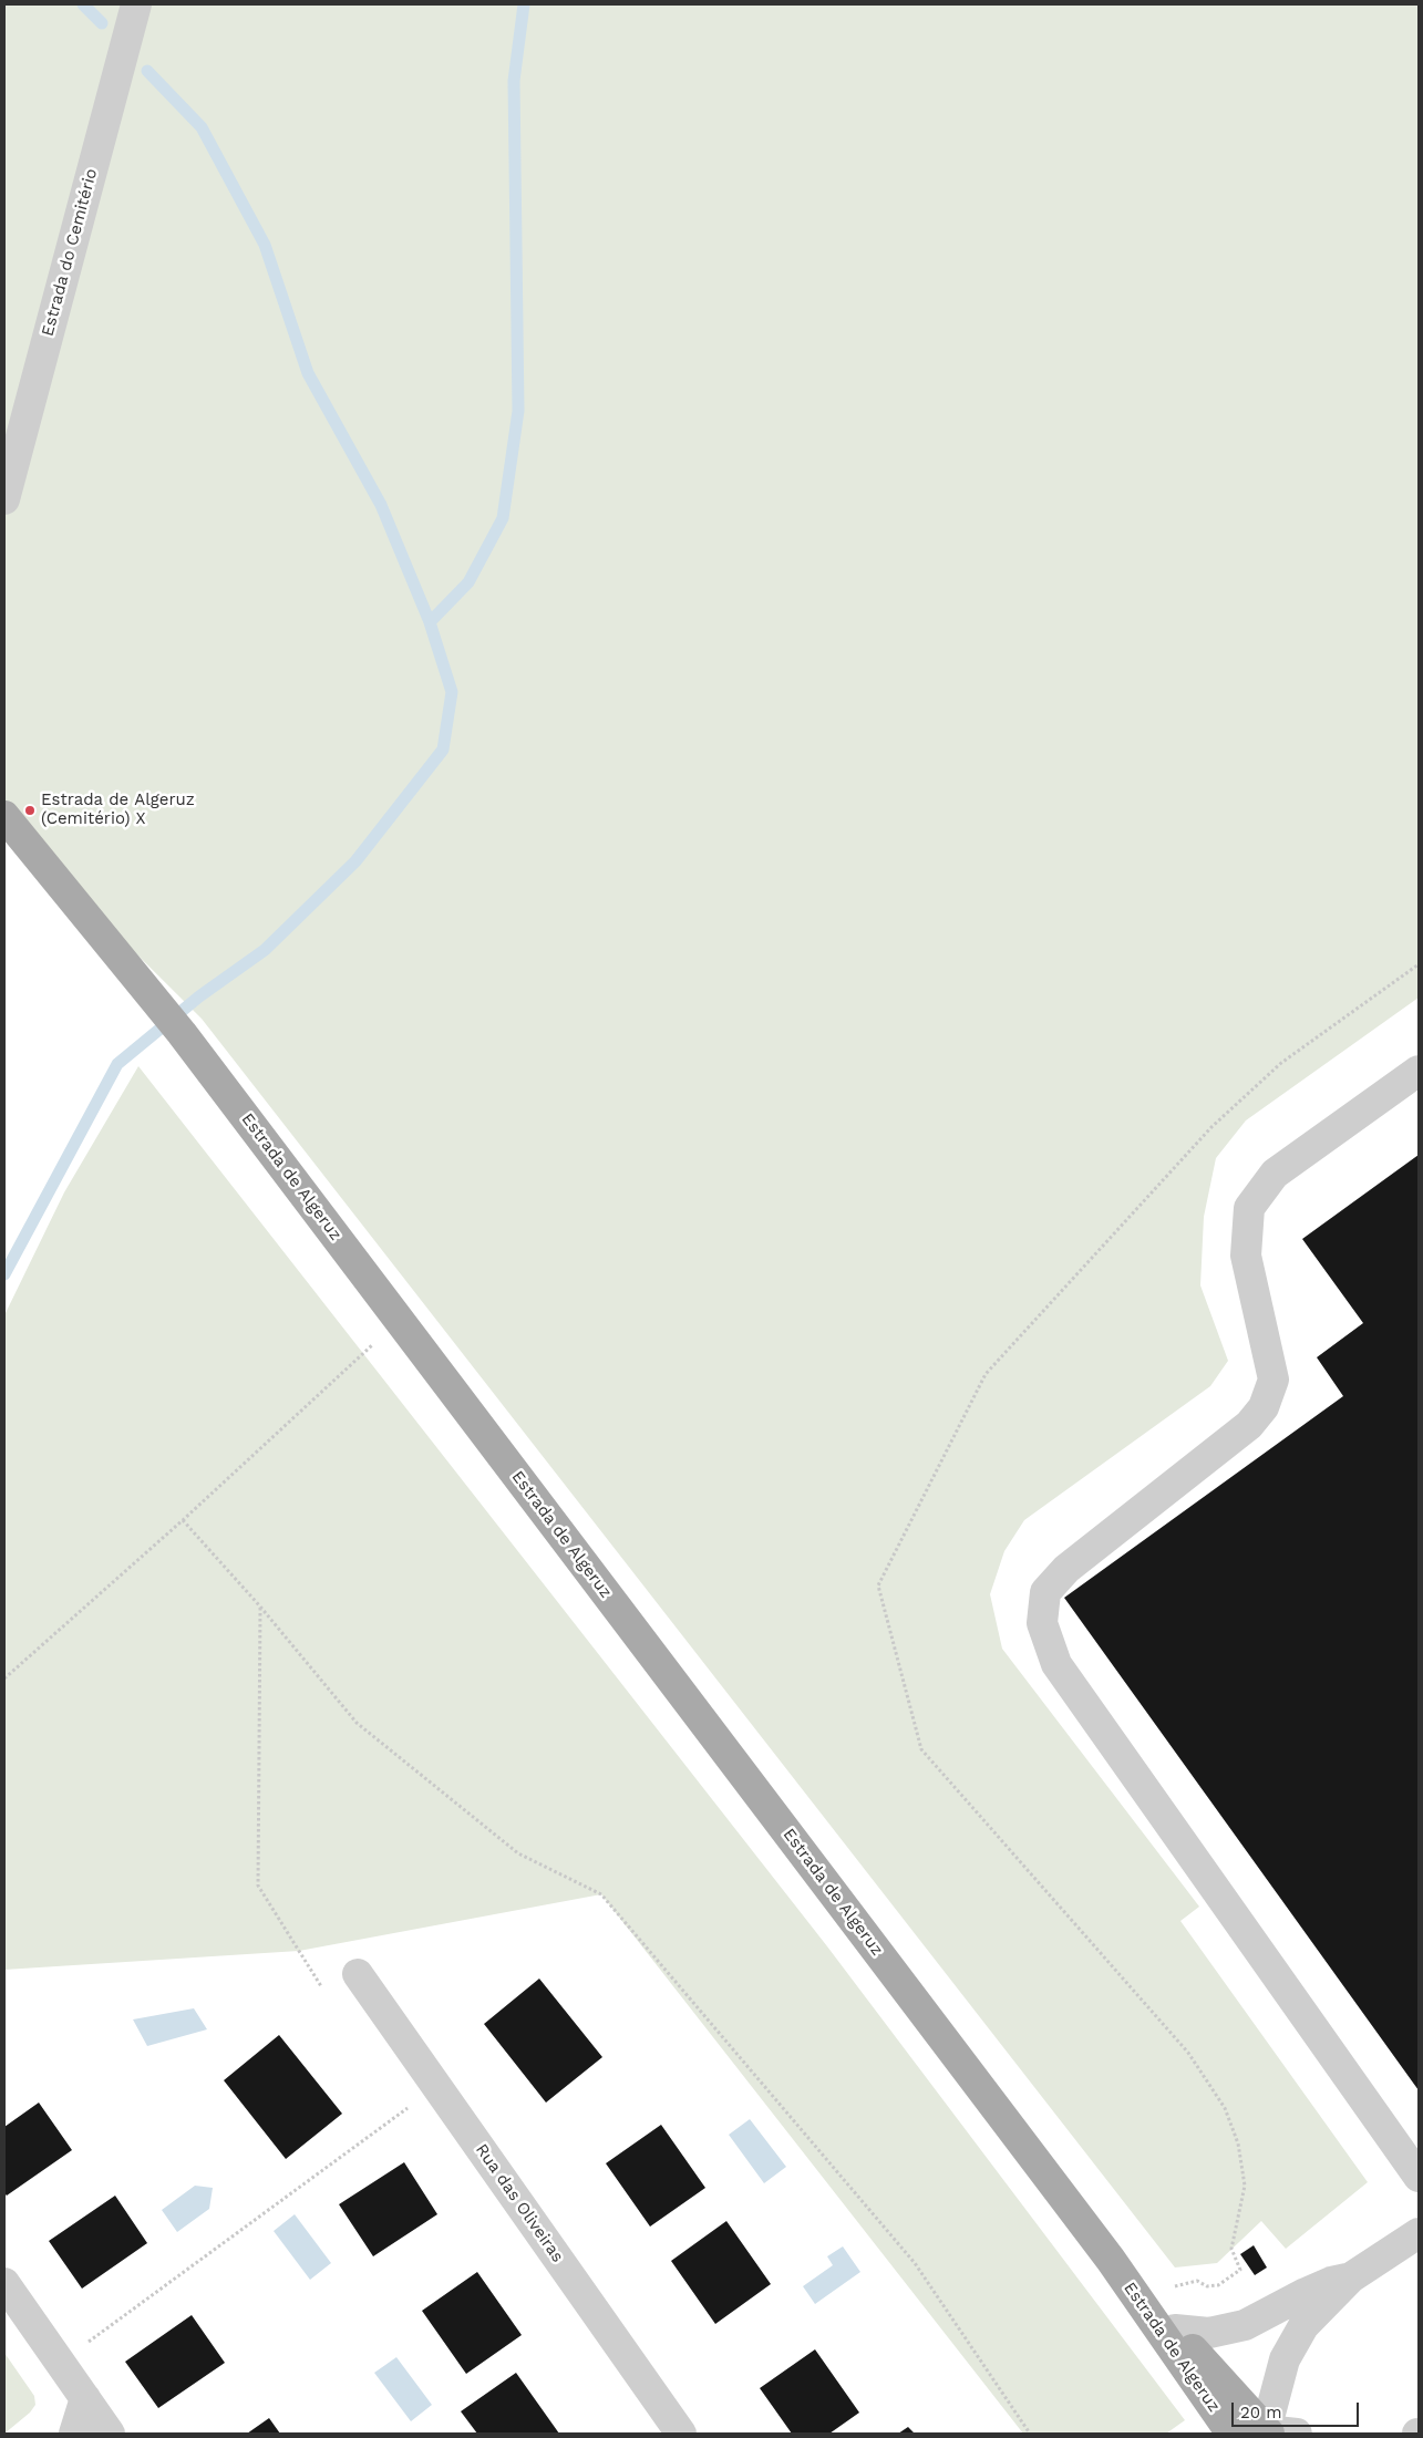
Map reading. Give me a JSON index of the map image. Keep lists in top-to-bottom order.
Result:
{
  "streets": {
    "main road": ["Estrada de Algeruz"],
    "street": ["Estrada do Cemitério", "Rua das Oliveiras"]
  },
  "places": ["Estrada de Algeruz (Cemitério) X"],
  "scale_bar": "20 m"
}
